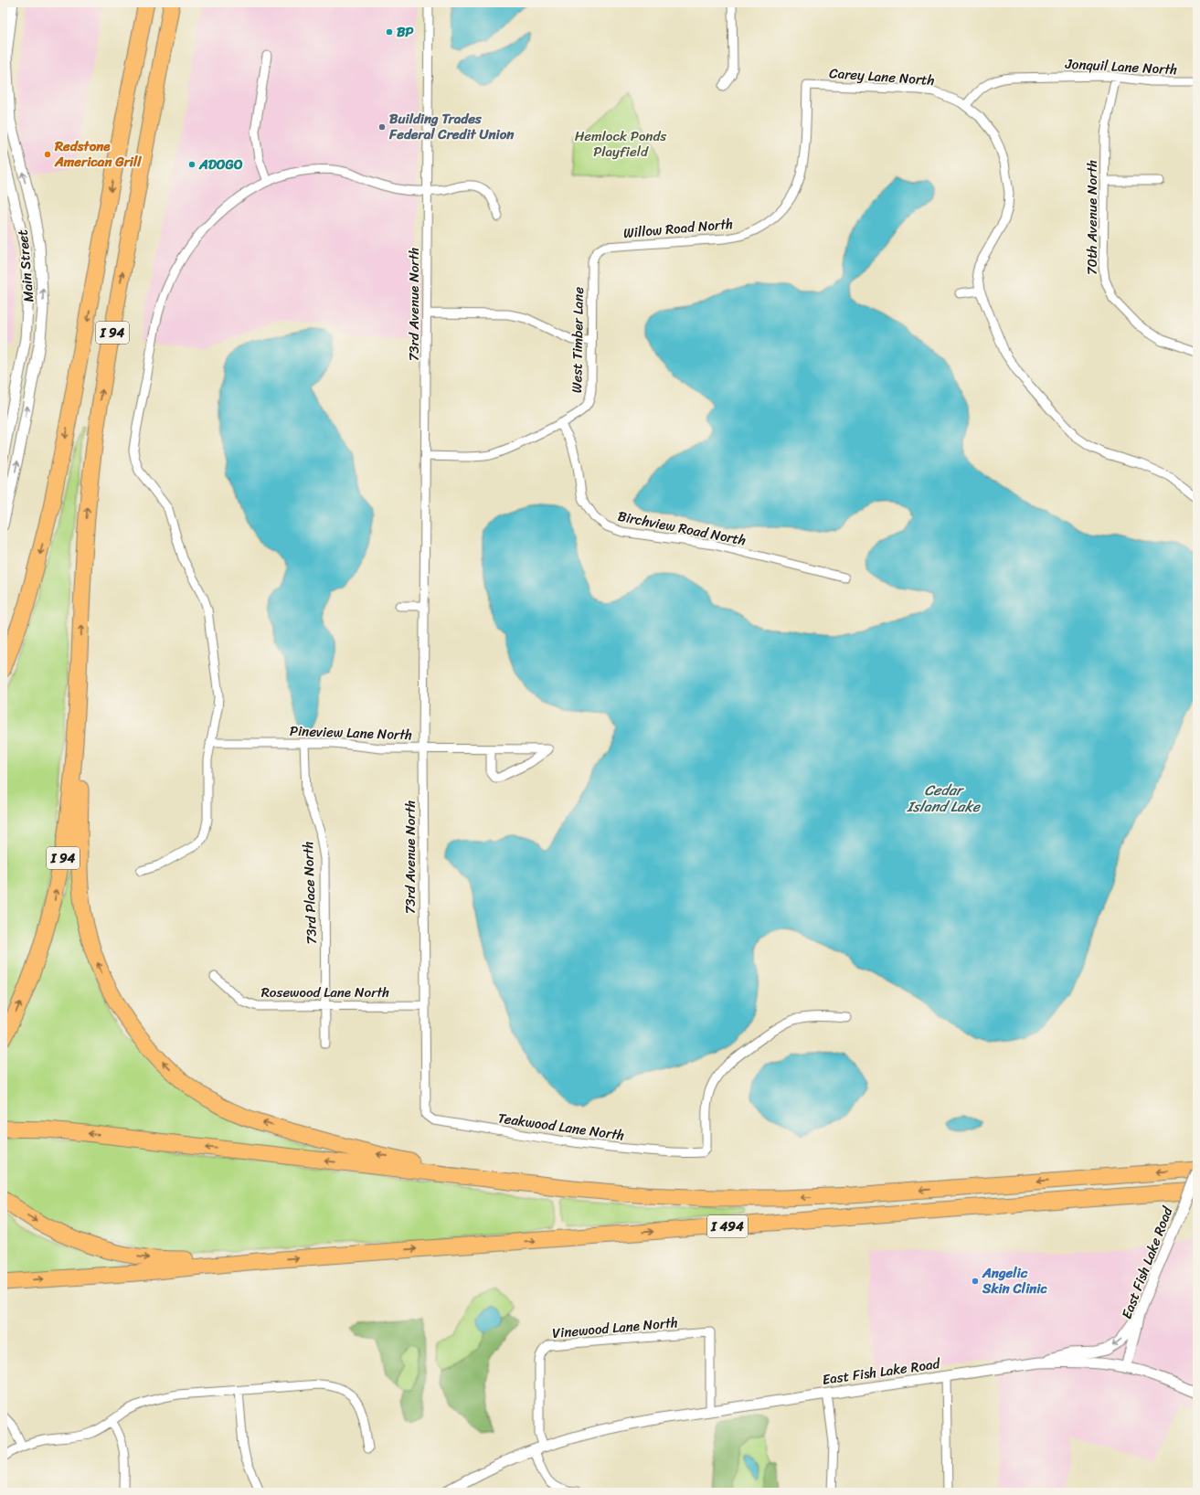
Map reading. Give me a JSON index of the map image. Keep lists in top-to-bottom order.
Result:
{
  "streets": {
    "highway": ["I 94", "I 494"],
    "street": [
      "Jonquil Lane North",
      "Carey Lane North",
      "70th Avenue North",
      "Willow Road North",
      "Main Street",
      "73rd Avenue North",
      "West Timber Lane",
      "Birchview Road North",
      "Pineview Lane North",
      "73rd Place North",
      "Rosewood Lane North",
      "Teakwood Lane North",
      "East Fish Lake Road",
      "Vinewood Lane North"
    ]
  },
  "crossings": [
    ["Jonquil Lane North", "Carey Lane North"],
    ["Jonquil Lane North", "70th Avenue North"],
    ["Carey Lane North", "Willow Road North"],
    ["Willow Road North", "West Timber Lane"],
    ["73rd Avenue North", "West Timber Lane"],
    ["73rd Avenue North", "Pineview Lane North"],
    ["73rd Avenue North", "Rosewood Lane North"],
    ["73rd Avenue North", "Teakwood Lane North"],
    ["West Timber Lane", "Birchview Road North"],
    ["Pineview Lane North", "73rd Place North"],
    ["73rd Place North", "Rosewood Lane North"],
    ["I 494", "East Fish Lake Road"],
    ["East Fish Lake Road", "Vinewood Lane North"]
  ],
  "water": ["Cedar Island Lake"],
  "parks": ["Hemlock Ponds Playfield"],
  "places": [
    "BP",
    "Building Trades Federal Credit Union",
    "Redstone American Grill",
    "ADOGO",
    "Angelic Skin Clinic"
  ]
}
